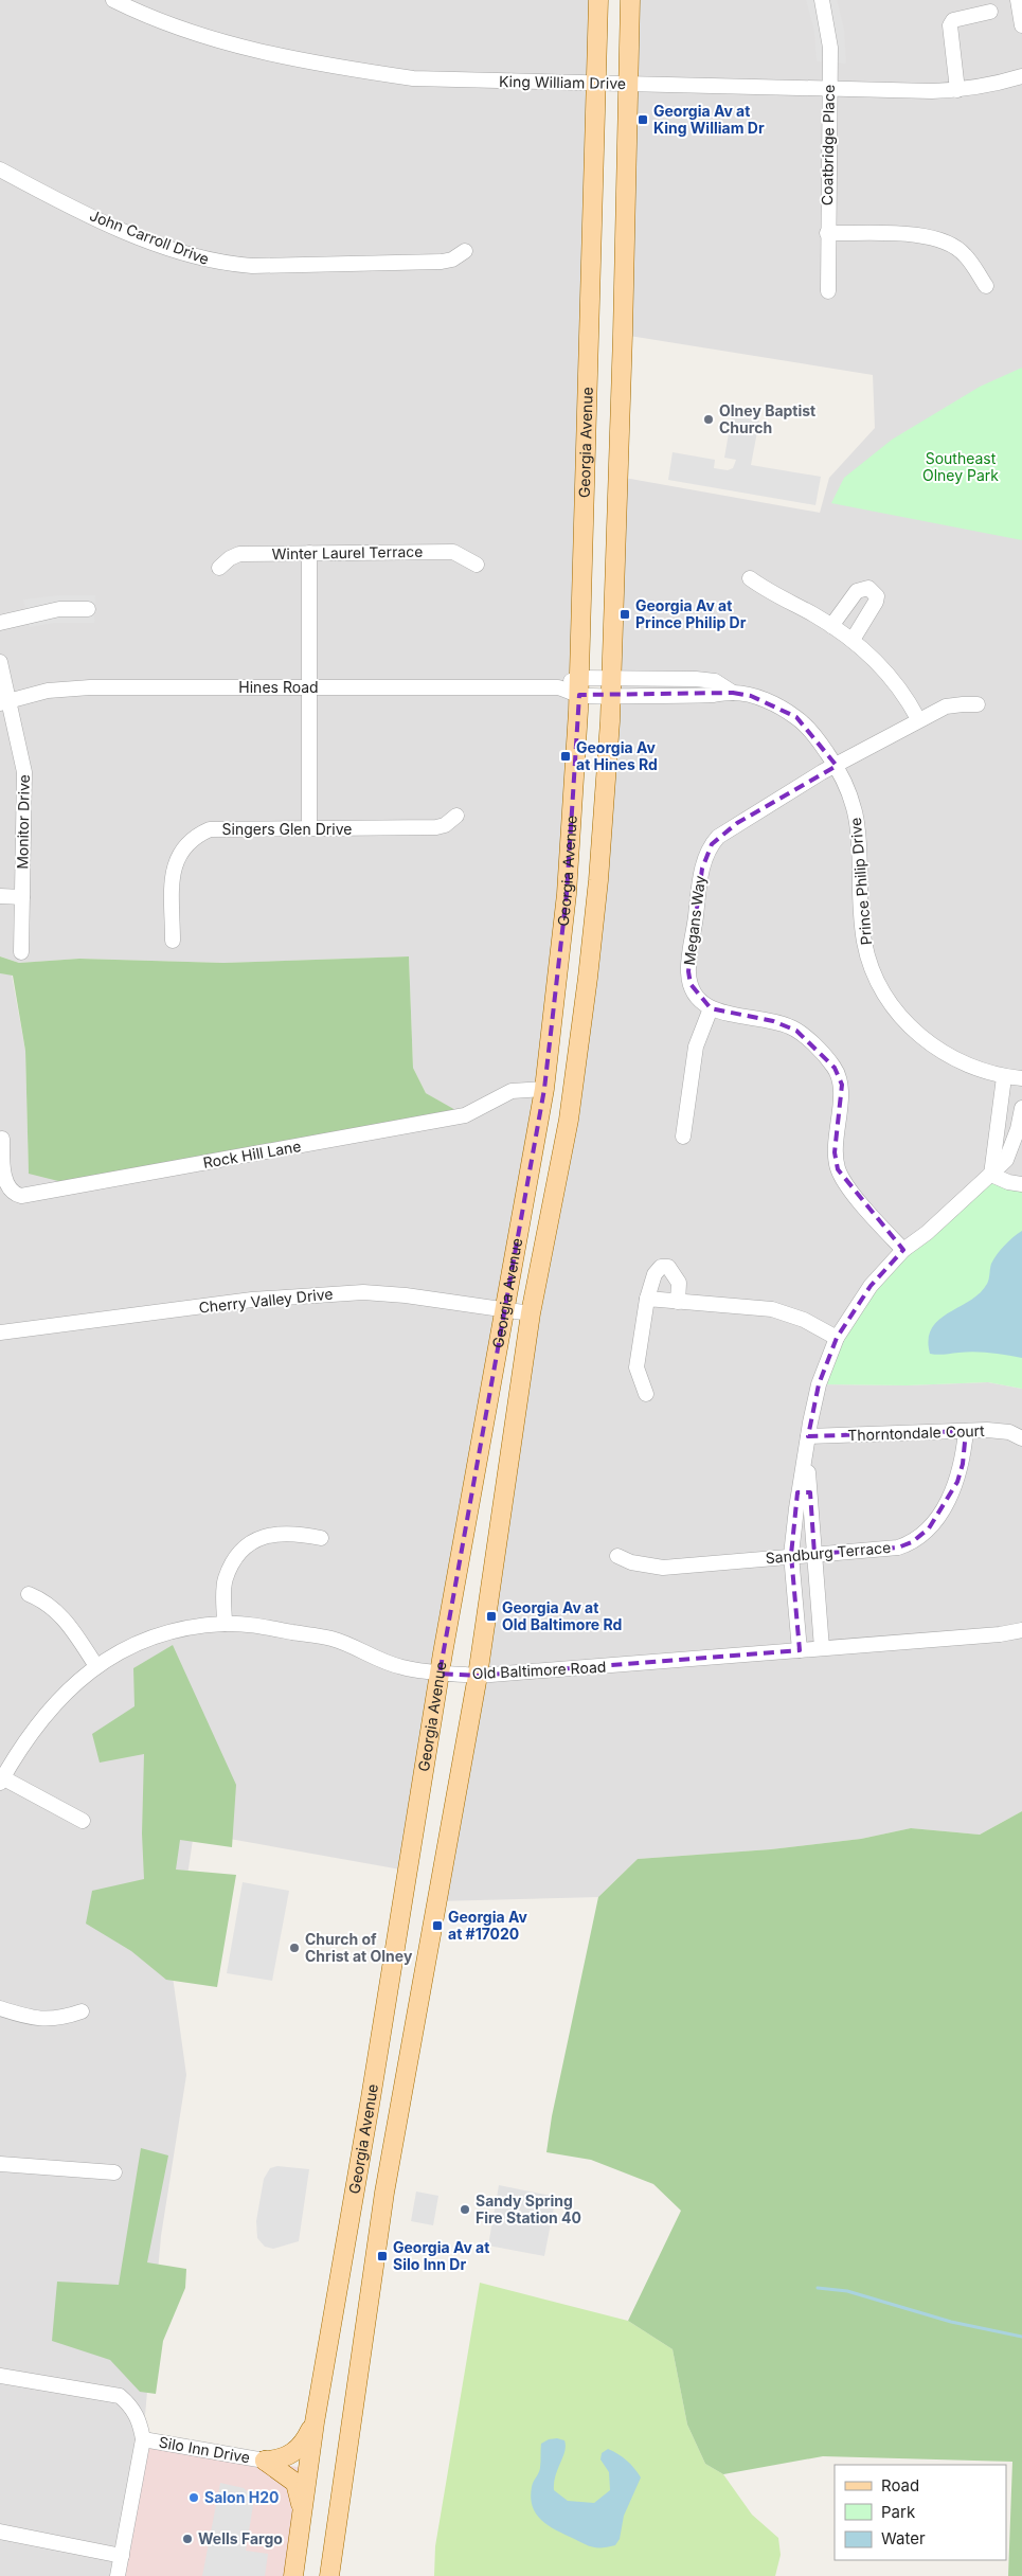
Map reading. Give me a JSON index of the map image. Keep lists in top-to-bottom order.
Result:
{
  "streets": {
    "main road": ["Georgia Avenue"],
    "street": [
      "King William Drive",
      "Coatbridge Place",
      "John Carroll Drive",
      "Winter Laurel Terrace",
      "Hines Road",
      "Monitor Drive",
      "Singers Glen Drive",
      "Prince Philip Drive",
      "Megans Way",
      "Rock Hill Lane",
      "Cherry Valley Drive",
      "Thorntondale Court",
      "Sandburg Terrace",
      "Old Baltimore Road",
      "Silo Inn Drive"
    ]
  },
  "crossings": [
    ["King William Drive", "Coatbridge Place"],
    ["King William Drive", "Georgia Avenue"],
    ["Georgia Avenue", "Hines Road"],
    ["Georgia Avenue", "Prince Philip Drive"],
    ["Georgia Avenue", "Rock Hill Lane"],
    ["Georgia Avenue", "Cherry Valley Drive"],
    ["Georgia Avenue", "Old Baltimore Road"],
    ["Hines Road", "Monitor Drive"],
    ["Hines Road", "Prince Philip Drive"],
    ["Prince Philip Drive", "Megans Way"],
    ["Thorntondale Court", "Sandburg Terrace"]
  ],
  "parks": ["Southeast Olney Park"],
  "places": {
    "transit": [
      "Georgia Av at King William Dr",
      "Georgia Av at Prince Philip Dr",
      "Georgia Av at Hines Rd",
      "Georgia Av at Old Baltimore Rd",
      "Georgia Av at #17020",
      "Georgia Av at Silo Inn Dr"
    ],
    "other": [
      "Olney Baptist Church",
      "Church of Christ at Olney",
      "Sandy Spring Fire Station 40",
      "Salon H20",
      "Wells Fargo"
    ]
  },
  "legend": ["Road", "Park", "Water"]
}
